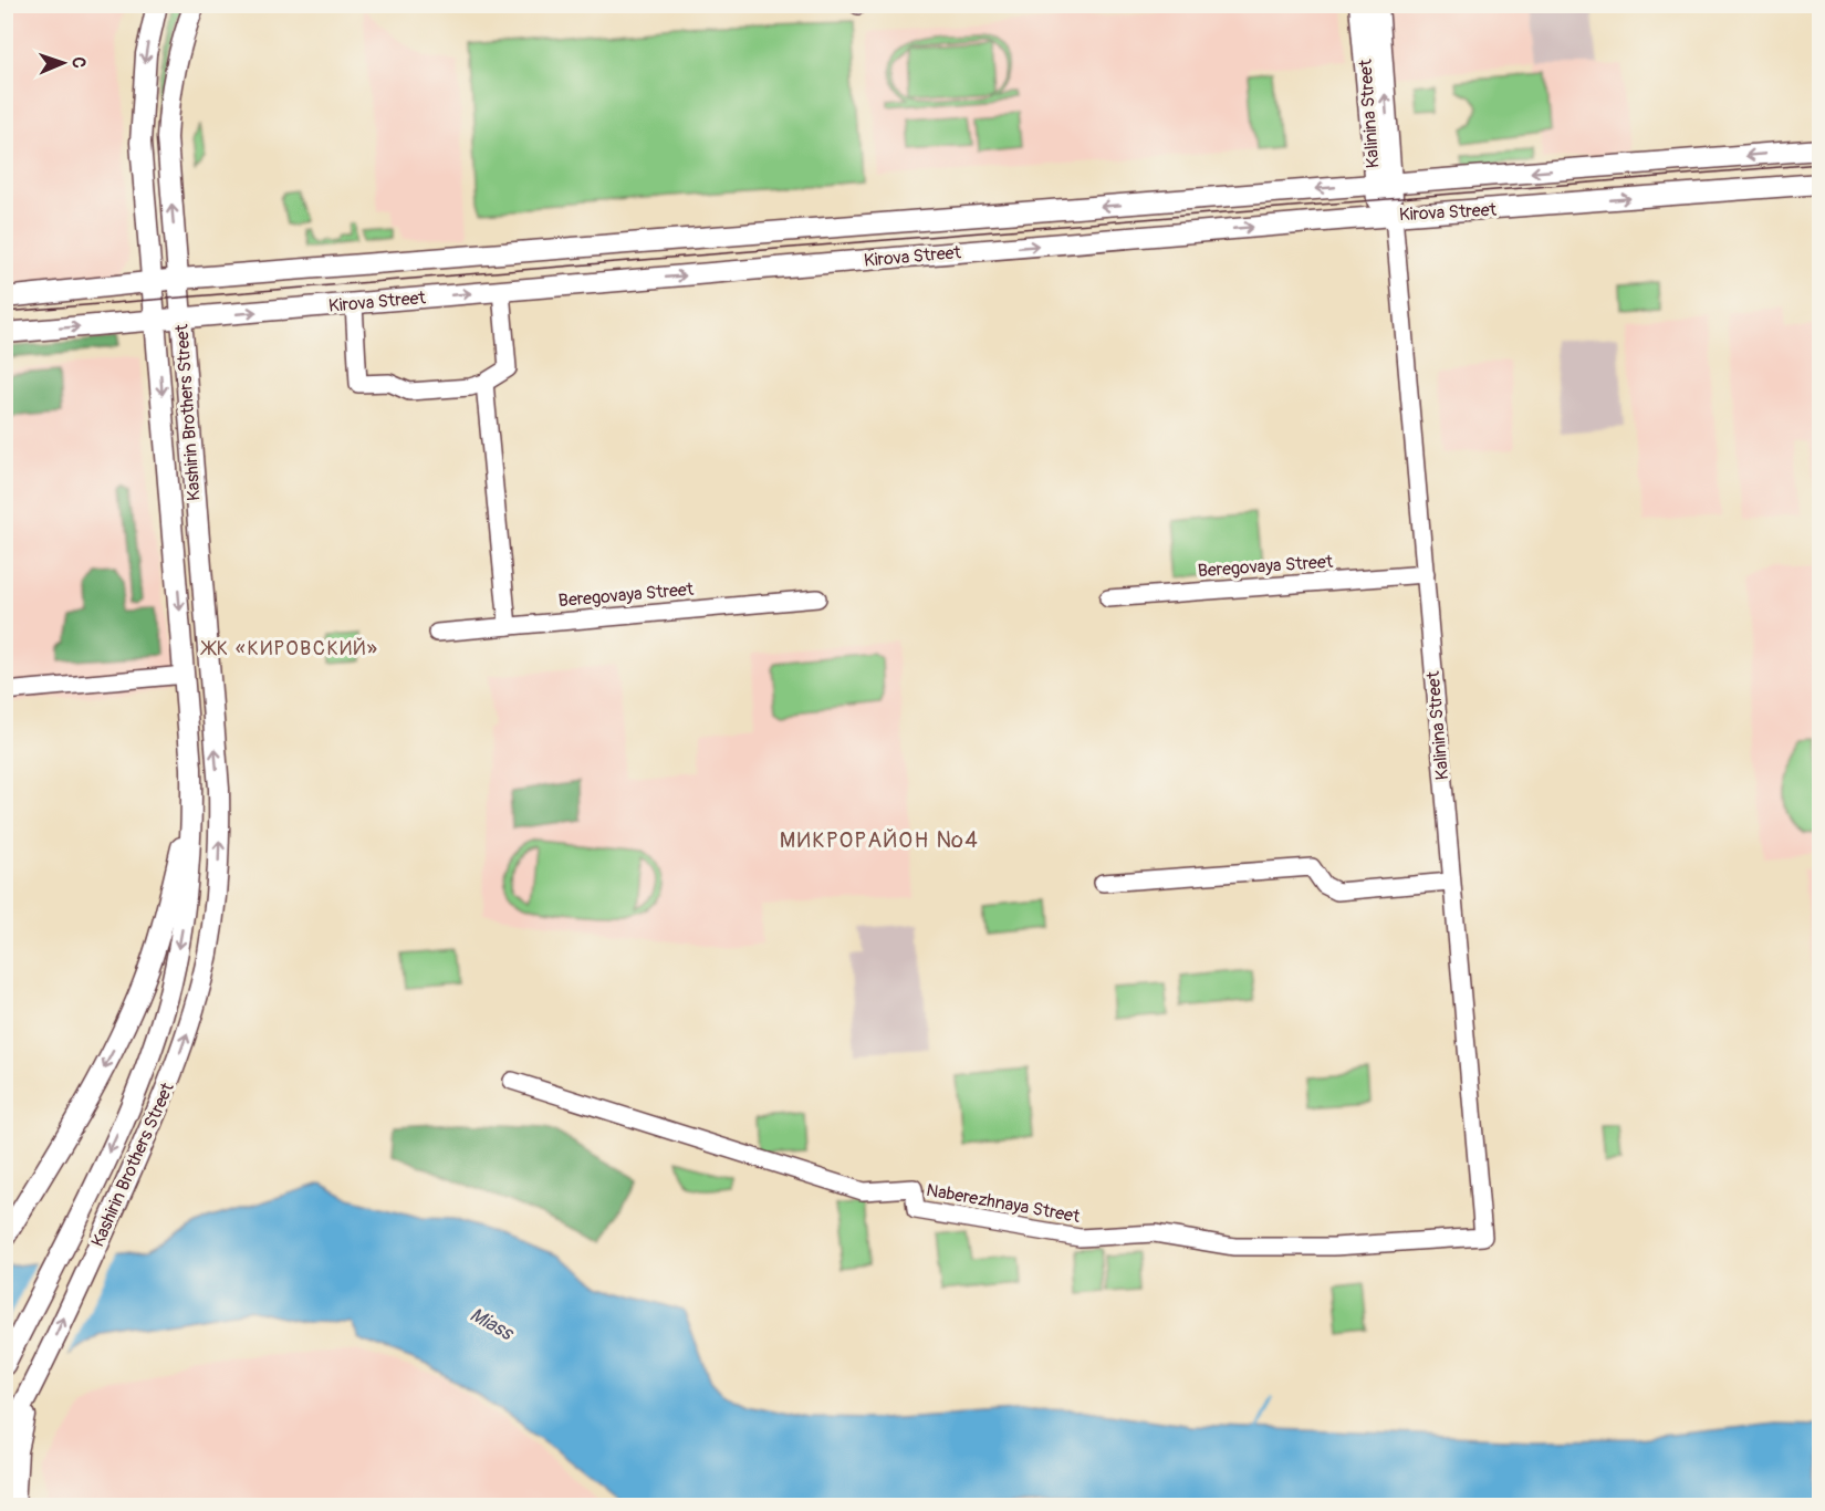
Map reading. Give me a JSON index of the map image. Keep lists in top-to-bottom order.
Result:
{
  "streets": {
    "main road": ["Kalinina Street", "Kirova Street", "Kashirin Brothers Street"],
    "street": ["Beregovaya Street", "Naberezhnaya Street"]
  },
  "crossings": [
    ["Kalinina Street", "Kirova Street"],
    ["Kalinina Street", "Beregovaya Street"],
    ["Kalinina Street", "Naberezhnaya Street"],
    ["Kirova Street", "Kashirin Brothers Street"]
  ],
  "districts": ["ЖК «КИРОВСКИЙ»", "МИКРОРАЙОН №4"],
  "water": ["Miass"],
  "north": "right"
}
